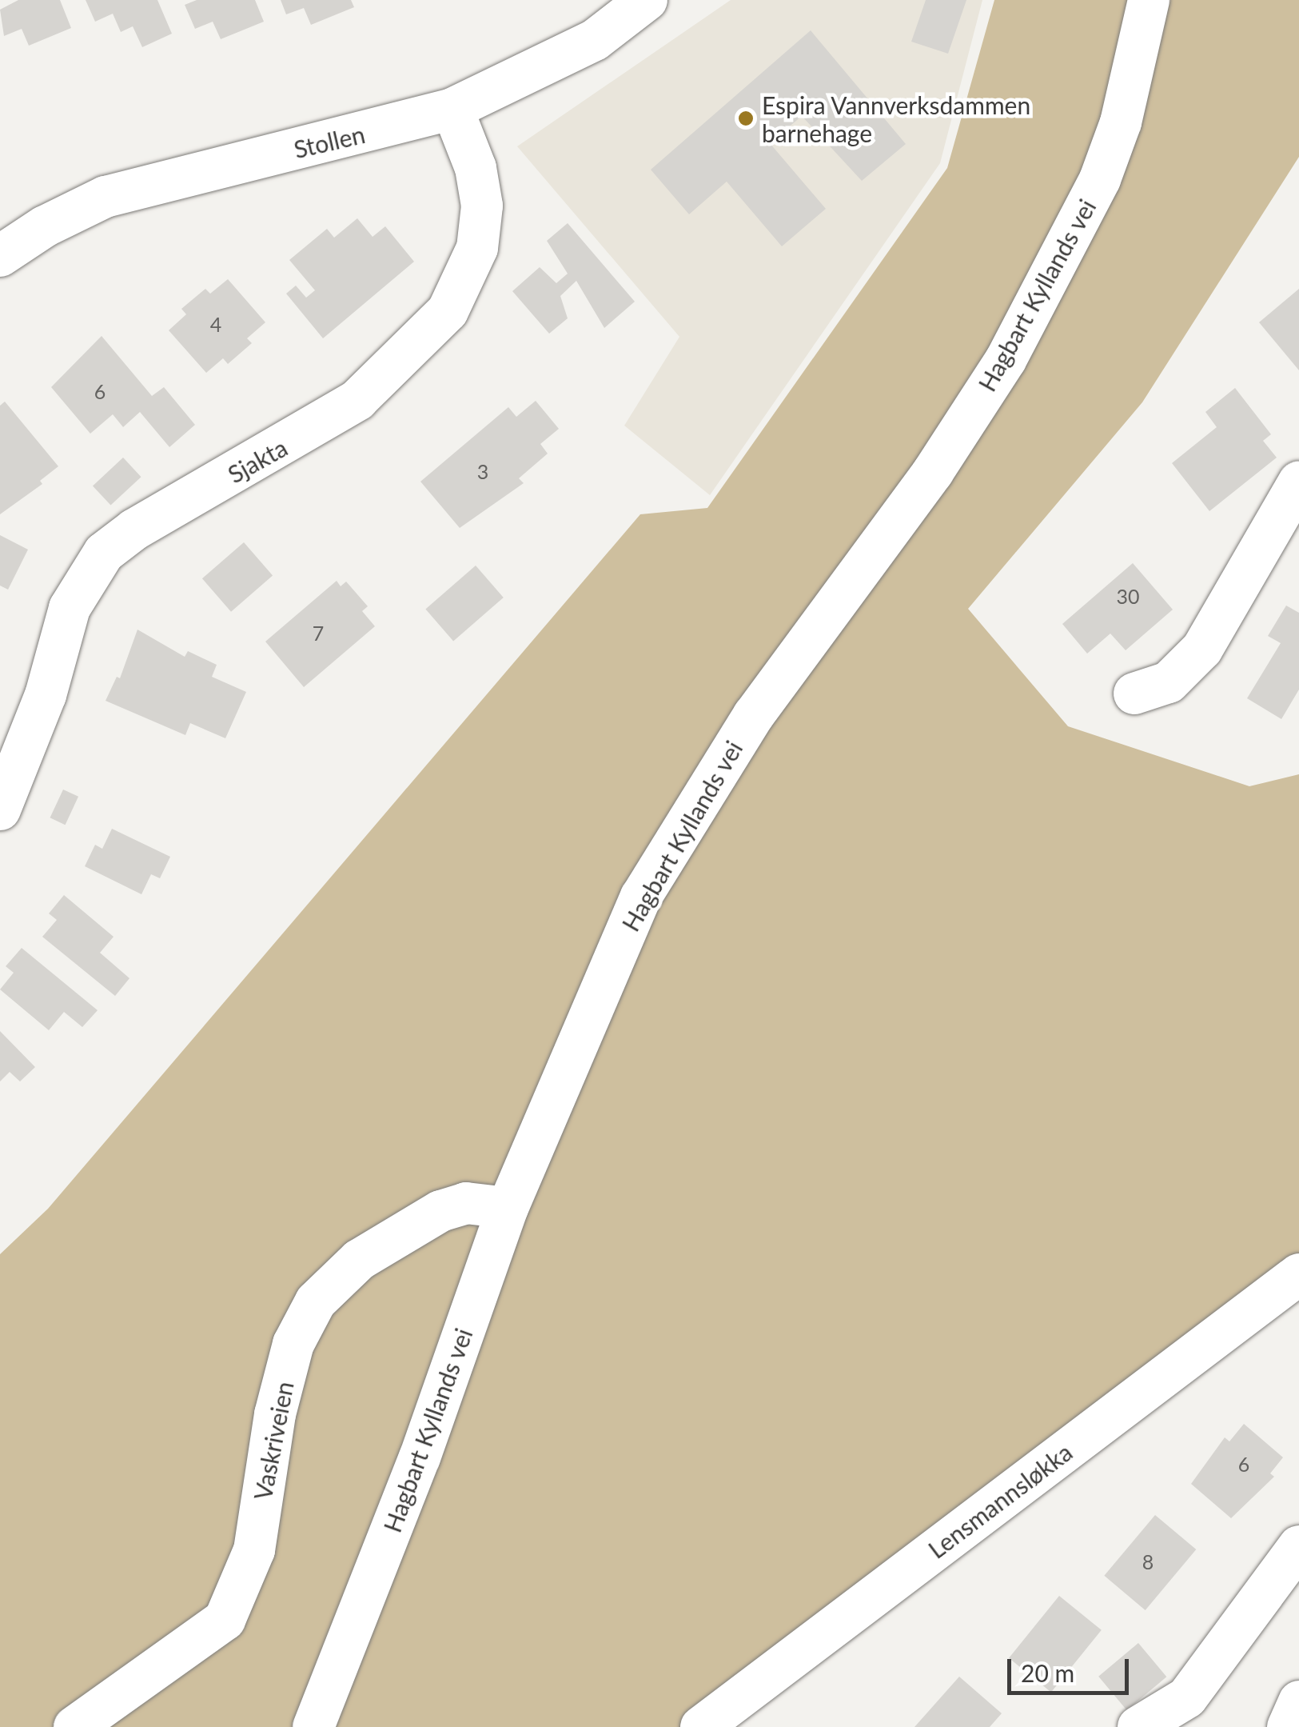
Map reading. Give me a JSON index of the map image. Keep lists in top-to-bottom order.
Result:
{
  "streets": {
    "street": [
      "Stollen",
      "Hagbart Kyllands vei",
      "Sjakta",
      "Vaskriveien",
      "Lensmannsløkka"
    ]
  },
  "crossings": [
    ["Stollen", "Sjakta"],
    ["Hagbart Kyllands vei", "Vaskriveien"]
  ],
  "places": ["Espira Vannverksdammen barnehage"],
  "house_numbers": [
    "4",
    "6",
    "3",
    "30",
    "7",
    "6",
    "8"
  ],
  "scale_bar": "20 m"
}
